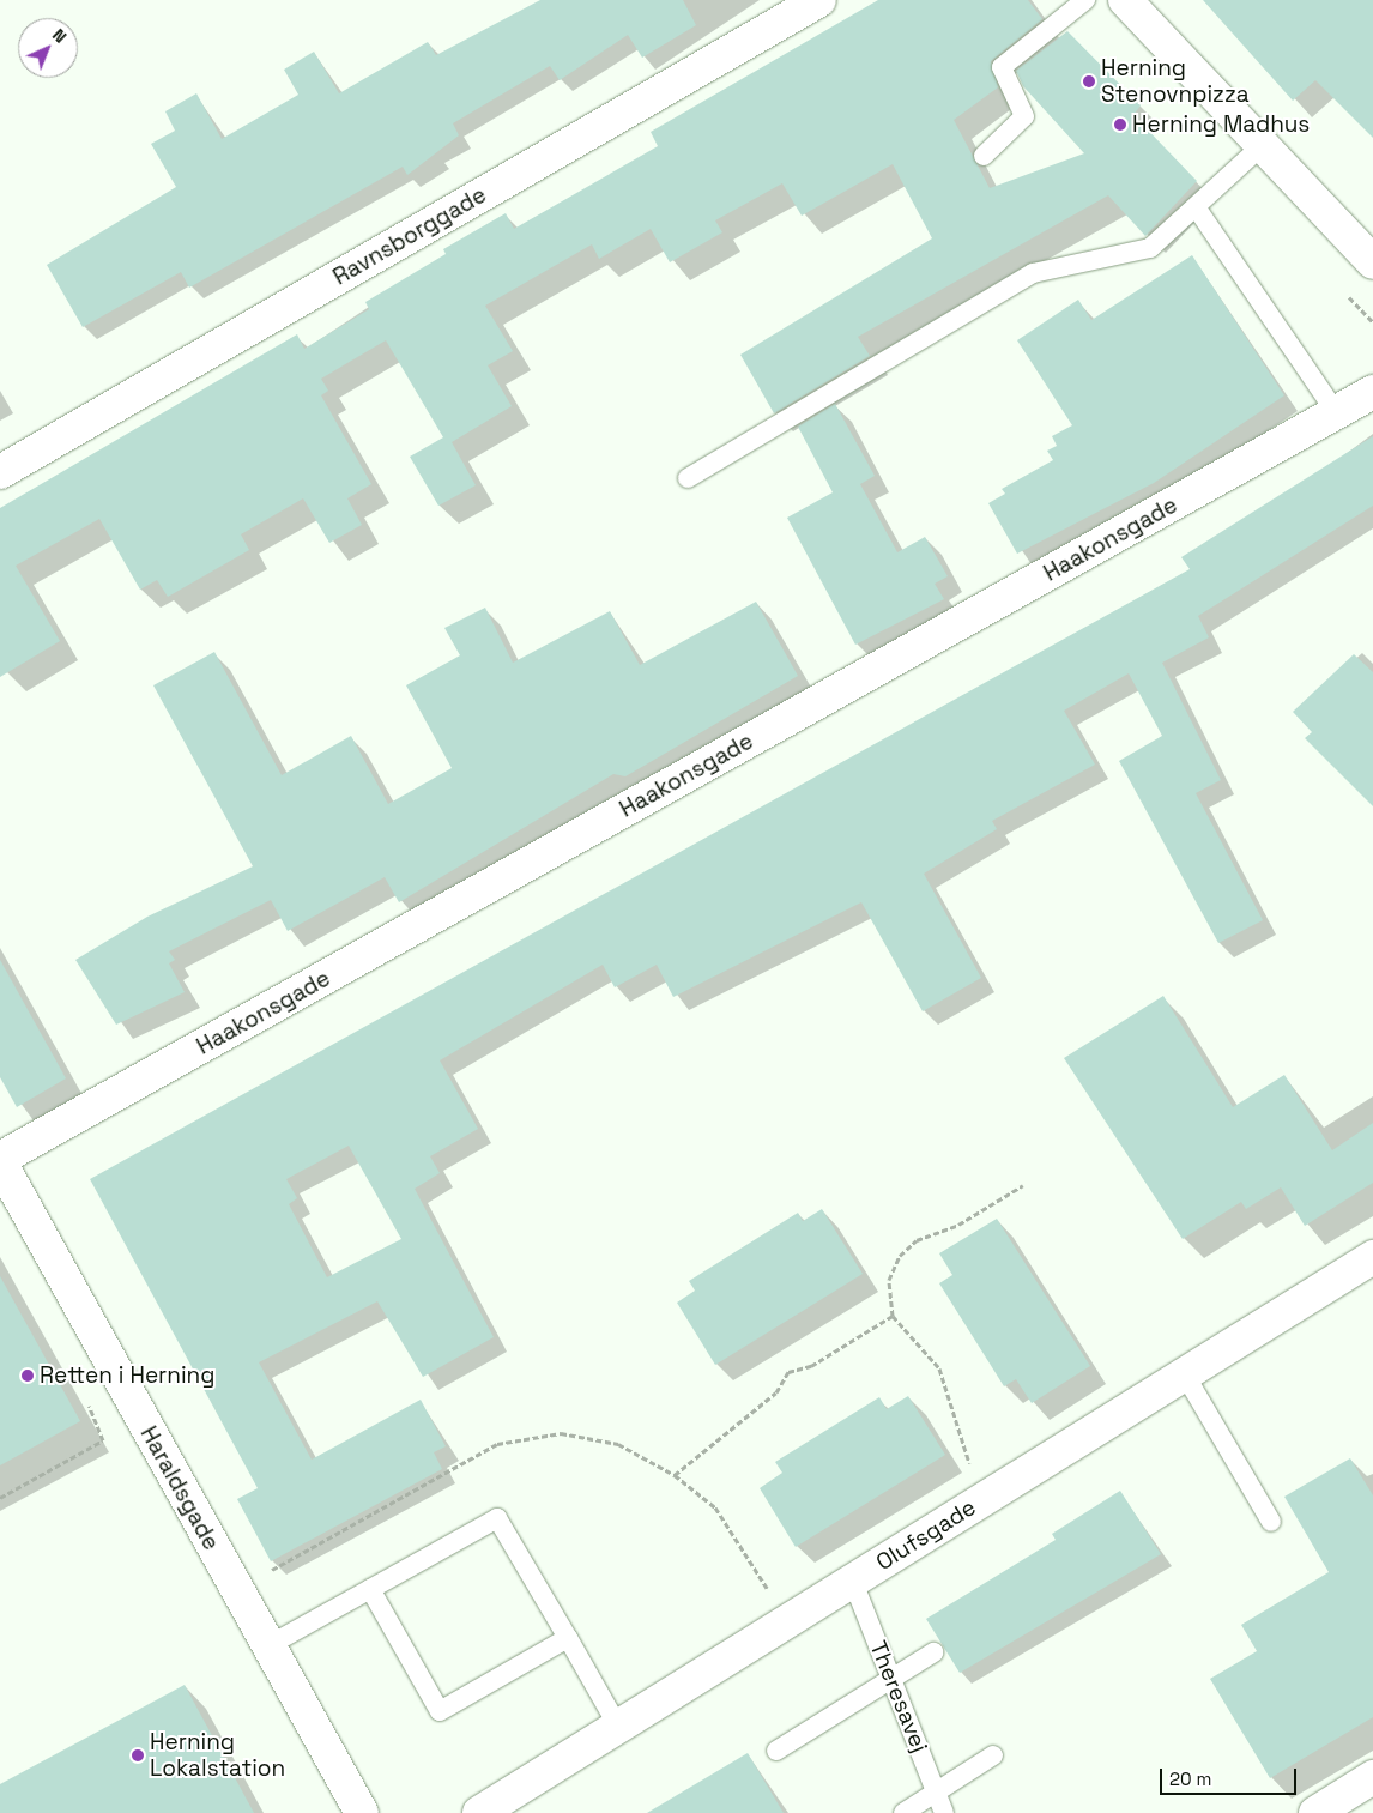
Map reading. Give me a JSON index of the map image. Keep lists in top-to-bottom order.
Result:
{
  "streets": {
    "street": [
      "Ravnsborggade",
      "Haakonsgade",
      "Haraldsgade",
      "Olufsgade"
    ],
    "lane": ["Theresavej"]
  },
  "crossings": [
    ["Haakonsgade", "Haraldsgade"],
    ["Olufsgade", "Theresavej"]
  ],
  "places": [
    "Herning Stenovnpizza",
    "Herning Madhus",
    "Retten i Herning",
    "Herning Lokalstation"
  ],
  "scale_bar": "20 m",
  "north": "top right"
}
